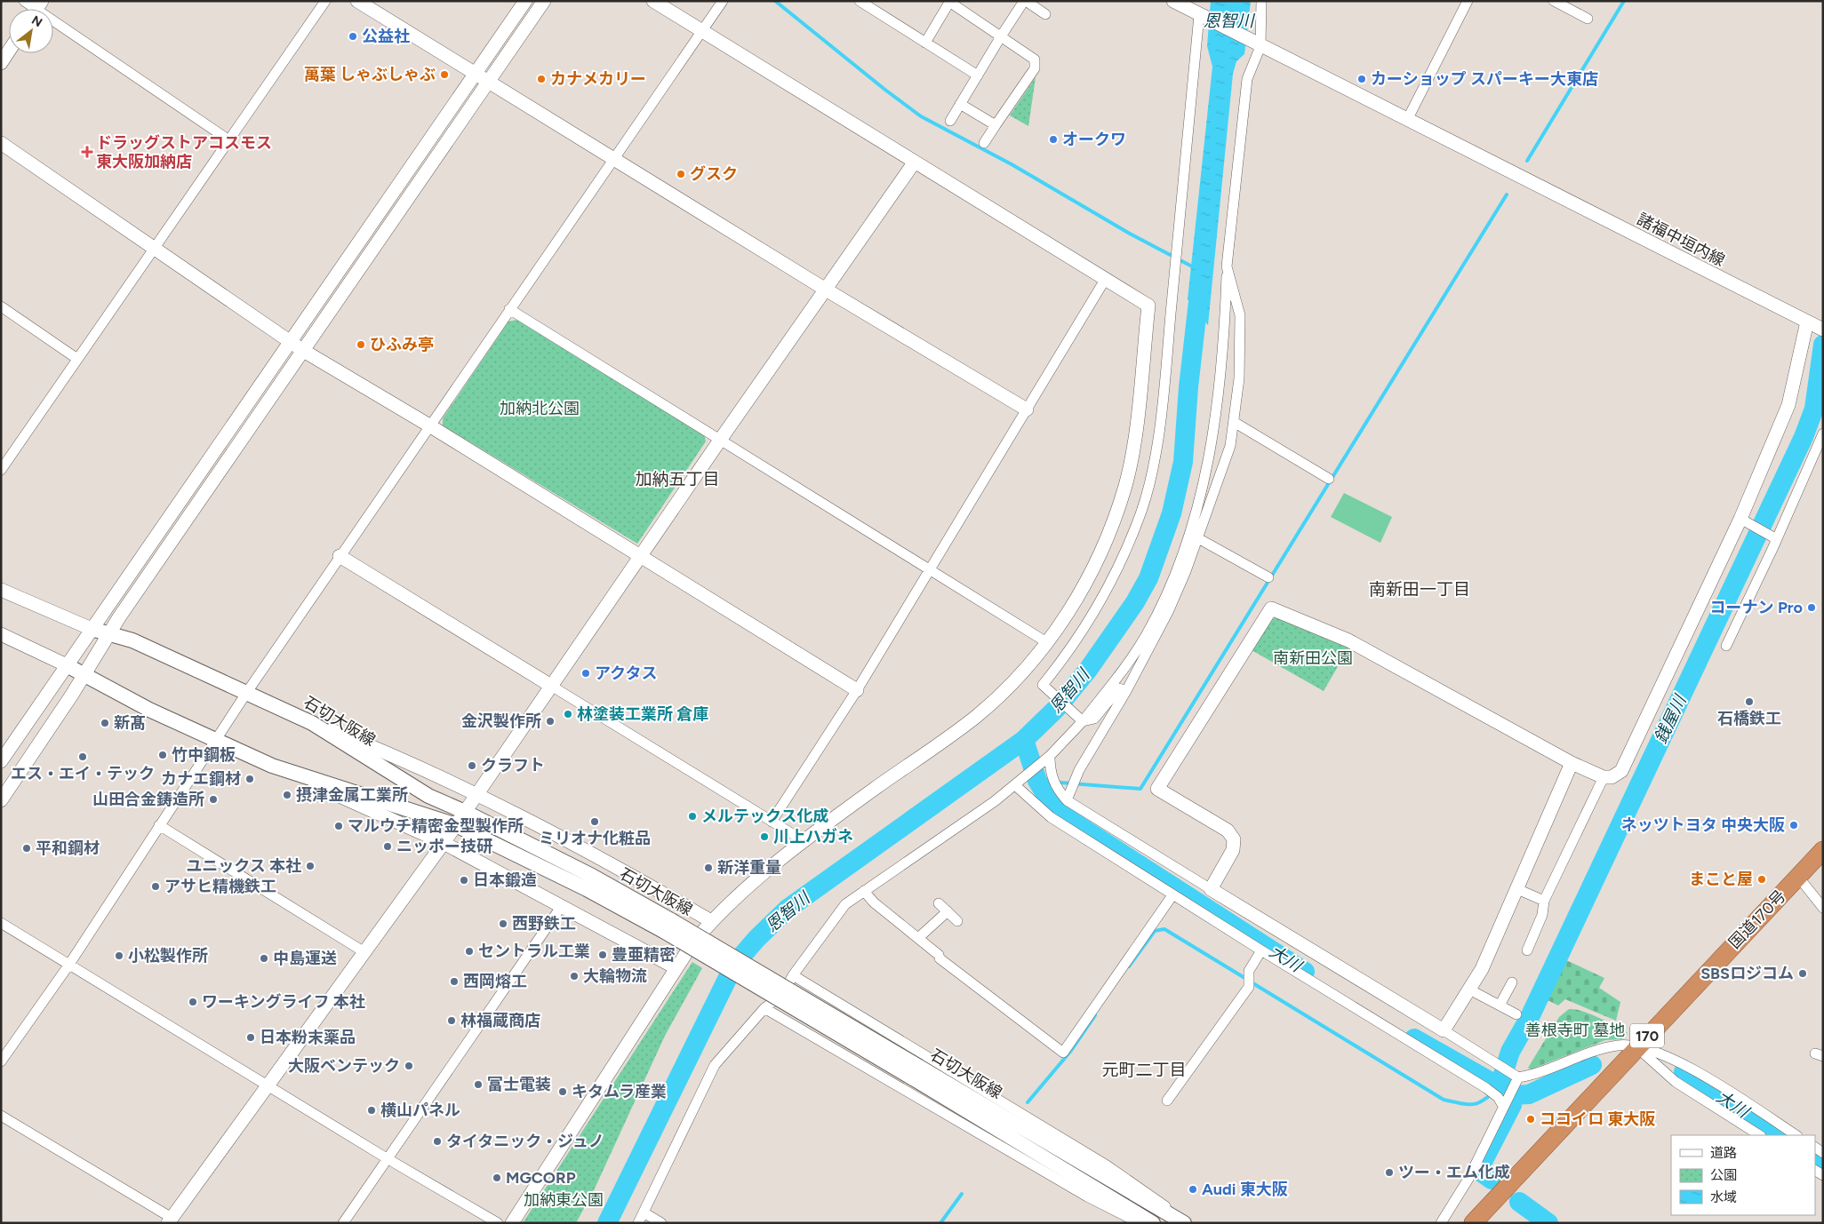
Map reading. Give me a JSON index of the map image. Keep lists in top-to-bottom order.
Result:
{
  "streets": {
    "highway": ["国道170号", "170"],
    "main road": ["石切大阪線"],
    "street": ["諸福中垣内線"]
  },
  "districts": ["加納五丁目", "南新田一丁目", "元町二丁目"],
  "water": ["恩智川", "銭屋川", "大川"],
  "parks": [
    "加納北公園",
    "南新田公園",
    "善根寺町 墓地",
    "加納東公園"
  ],
  "places": {
    "other": [
      "公益社",
      "萬葉 しゃぶしゃぶ",
      "カナメカリー",
      "カーショップ スパーキー大東店",
      "オークワ",
      "グスク",
      "ひふみ亭",
      "コーナン Pro",
      "アクタス",
      "石橋鉄工",
      "林塗装工業所 倉庫",
      "金沢製作所",
      "新髙",
      "竹中鋼板",
      "エス・エイ・テック",
      "クラフト",
      "カナエ鋼材",
      "摂津金属工業所",
      "山田合金鋳造所",
      "メルテックス化成",
      "ミリオナ化粧品",
      "ネッツトヨタ 中央大阪",
      "マルウチ精密金型製作所",
      "川上ハガネ",
      "ニッポー技研",
      "平和鋼材",
      "ユニックス 本社",
      "新洋重量",
      "まこと屋",
      "日本鍛造",
      "アサヒ精機鉄工",
      "西野鉄工",
      "セントラル工業",
      "豊亜精密",
      "小松製作所",
      "中島運送",
      "SBSロジコム",
      "大輪物流",
      "西岡熔工",
      "ワーキングライフ 本社",
      "林福蔵商店",
      "日本粉末薬品",
      "大阪ベンテック",
      "富士電装",
      "キタムラ産業",
      "横山パネル",
      "ココイロ 東大阪",
      "タイタニック・ジュノ",
      "ツー・エム化成",
      "MGCORP",
      "Audi 東大阪"
    ],
    "health": ["ドラッグストアコスモス 東大阪加納店"]
  },
  "legend": ["道路", "公園", "水域"],
  "north": "top right"
}
